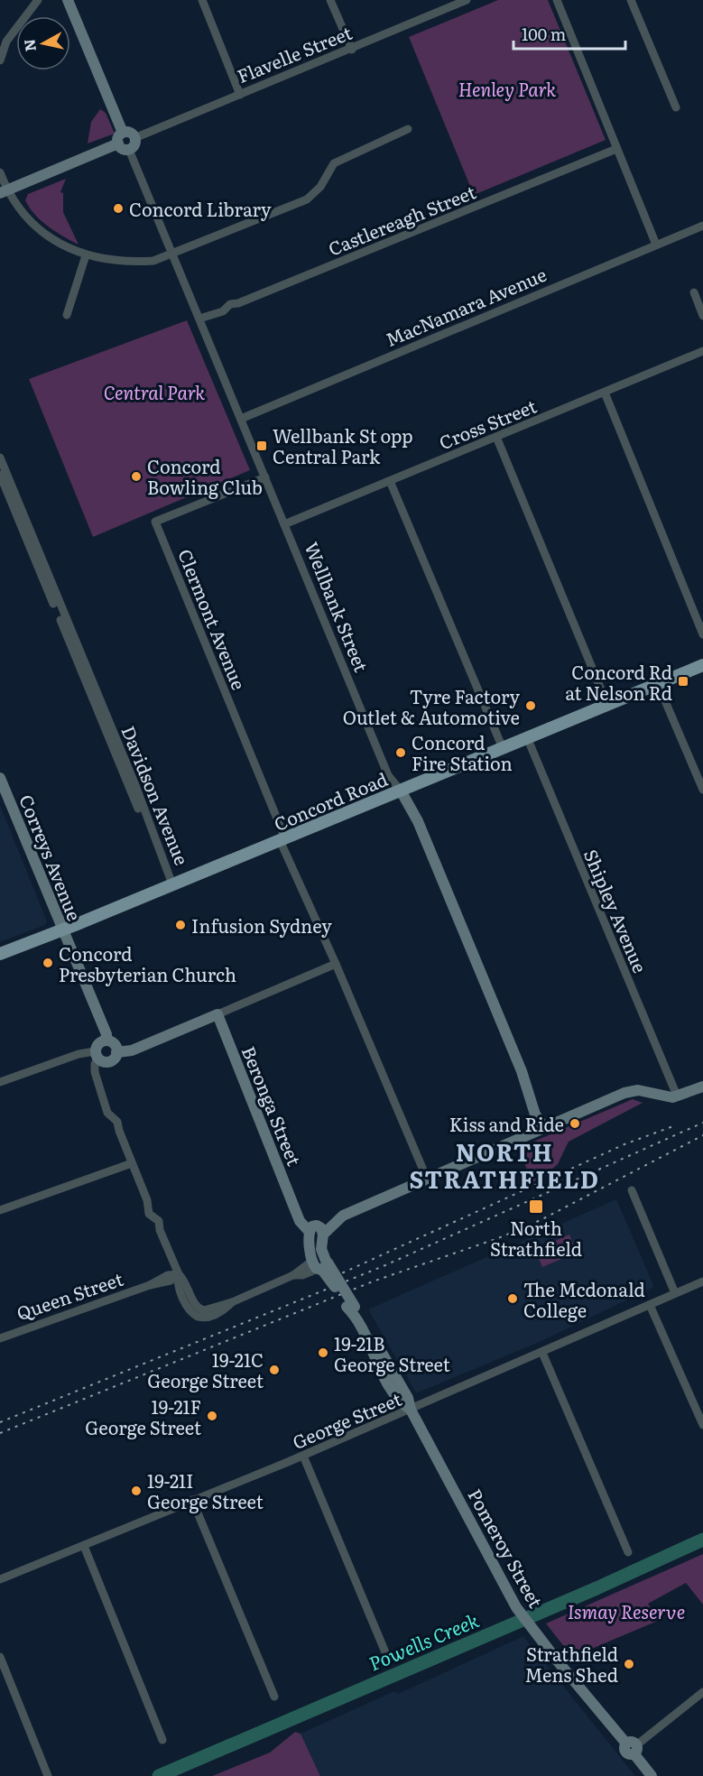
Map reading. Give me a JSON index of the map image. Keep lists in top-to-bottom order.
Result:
{
  "streets": {
    "main road": [
      "Wellbank Street",
      "Concord Road",
      "Correys Avenue",
      "Beronga Street",
      "Pomeroy Street"
    ],
    "street": [
      "Flavelle Street",
      "Castlereagh Street",
      "MacNamara Avenue",
      "Cross Street",
      "Clermont Avenue",
      "Davidson Avenue",
      "Shipley Avenue",
      "Queen Street",
      "George Street"
    ]
  },
  "crossings": [
    ["Flavelle Street", "Wellbank Street"],
    ["Castlereagh Street", "Wellbank Street"],
    ["MacNamara Avenue", "Wellbank Street"],
    ["Cross Street", "Wellbank Street"],
    ["Wellbank Street", "Clermont Avenue"],
    ["Wellbank Street", "Concord Road"],
    ["Clermont Avenue", "Concord Road"],
    ["Davidson Avenue", "Concord Road"],
    ["Concord Road", "Correys Avenue"],
    ["Concord Road", "Shipley Avenue"],
    ["George Street", "Pomeroy Street"]
  ],
  "districts": ["NORTH STRATHFIELD"],
  "water": ["Powells Creek"],
  "parks": ["Henley Park", "Central Park", "Ismay Reserve"],
  "places": {
    "other": [
      "Concord Library",
      "Concord Bowling Club",
      "Tyre Factory Outlet & Automotive",
      "Concord Fire Station",
      "Infusion Sydney",
      "Concord Presbyterian Church",
      "Kiss and Ride",
      "The Mcdonald College",
      "19-21B George Street",
      "19-21C George Street",
      "19-21F George Street",
      "19-21I George Street",
      "Strathfield Mens Shed"
    ],
    "transit": ["Wellbank St opp Central Park", "Concord Rd at Nelson Rd", "North Strathfield"]
  },
  "scale_bar": "100 m",
  "north": "left"
}
